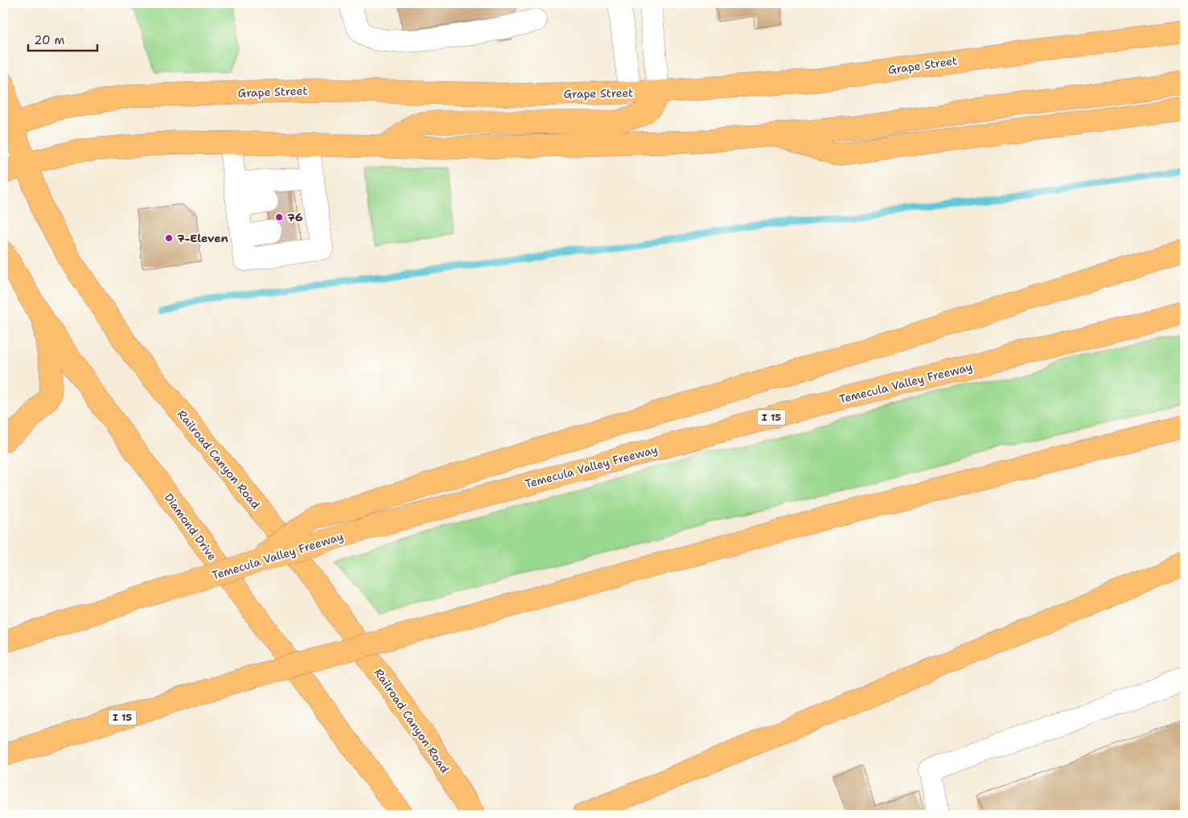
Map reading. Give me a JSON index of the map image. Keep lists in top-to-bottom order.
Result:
{
  "streets": {
    "main road": [
      "Grape Street",
      "Temecula Valley Freeway",
      "I 15",
      "Railroad Canyon Road",
      "Diamond Drive"
    ]
  },
  "crossings": [
    ["Grape Street", "Railroad Canyon Road"]
  ],
  "places": ["76", "7-Eleven"],
  "scale_bar": "20 m"
}
